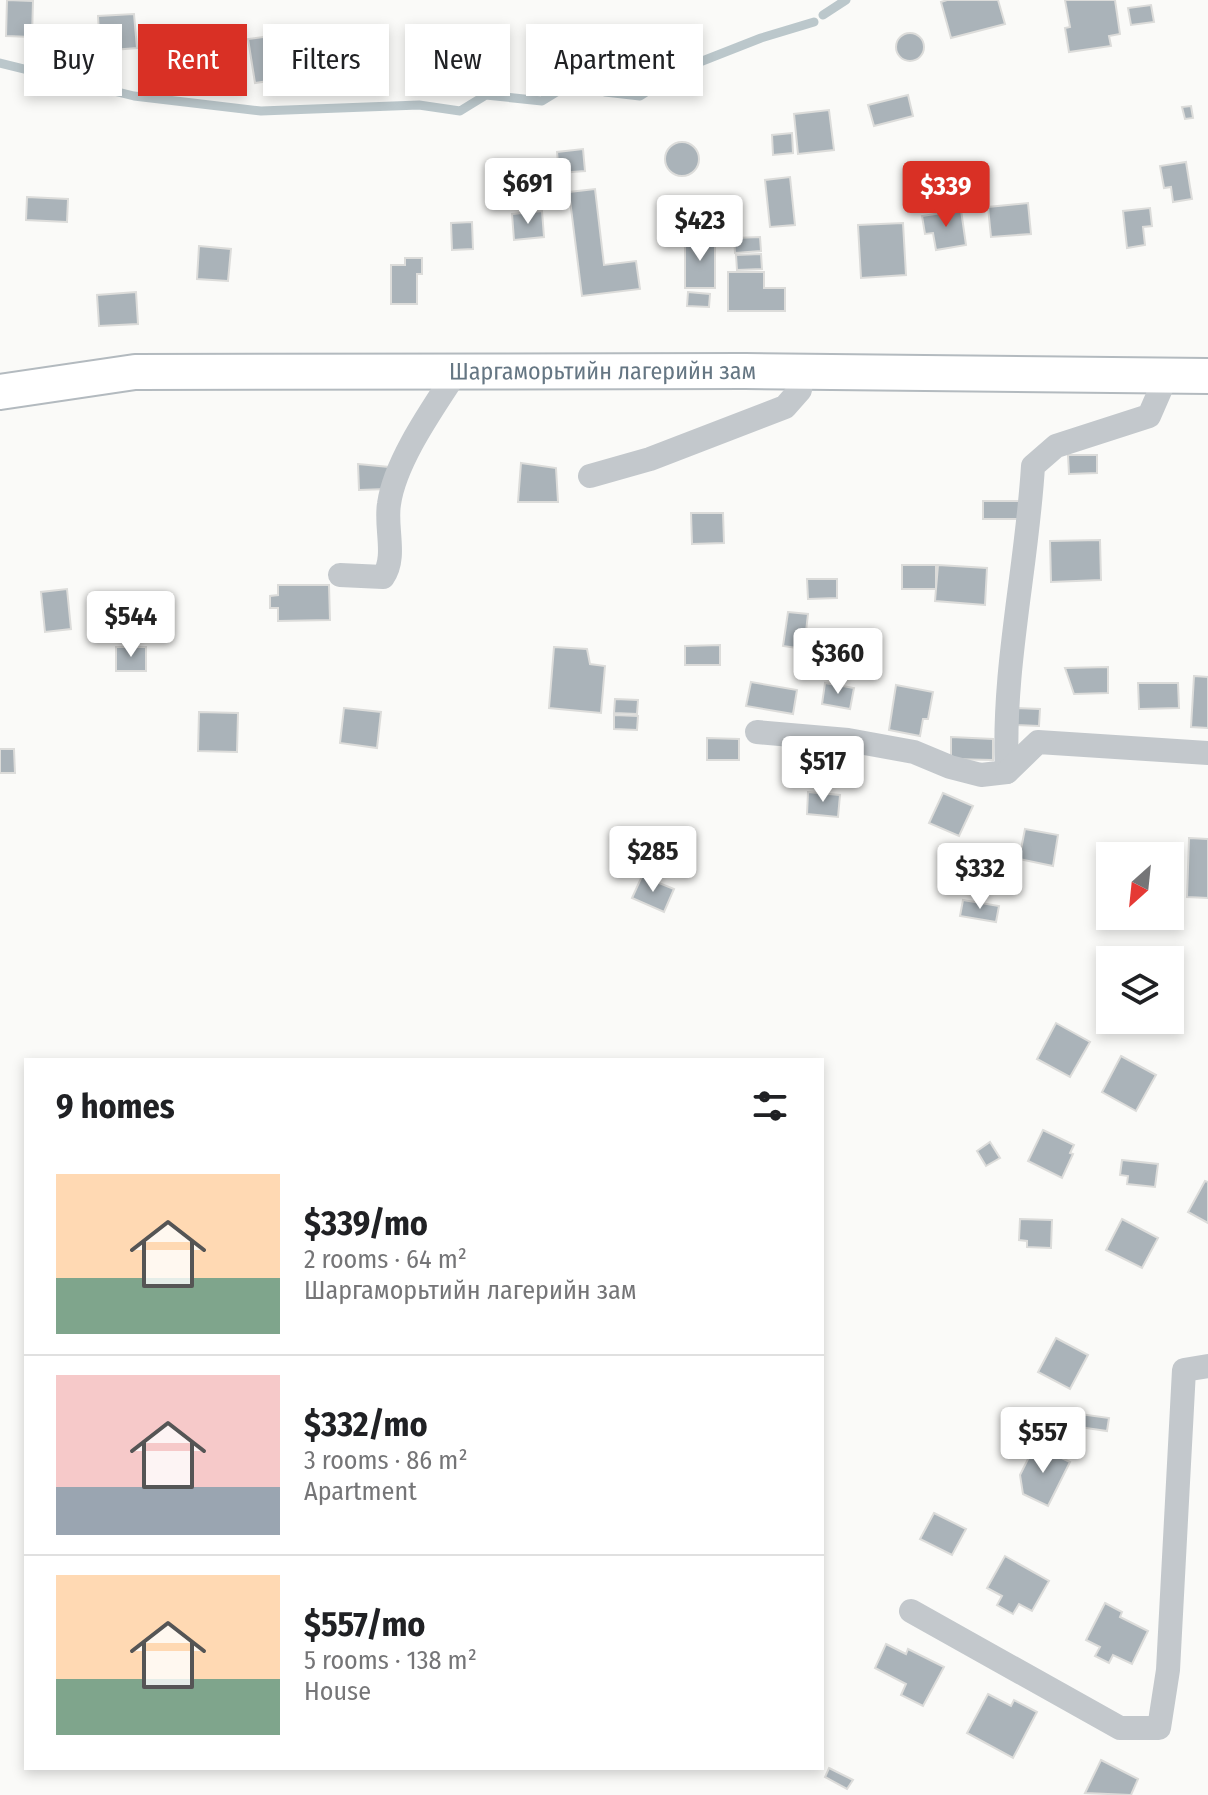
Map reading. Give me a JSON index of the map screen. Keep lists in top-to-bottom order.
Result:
{
  "streets": {
    "street": ["Шаргаморьтийн лагерийн зам"]
  },
  "north": "bottom left",
  "page": {
    "chip": [
      "Buy",
      "Rent",
      "Filters",
      "New",
      "Apartment"
    ],
    "price": [
      "$691",
      "$339",
      "$423",
      "$544",
      "$360",
      "$517",
      "$285",
      "$332",
      "$557"
    ],
    "heading": "9 homes",
    "list": [
      {
        "name": "$339/mo",
        "note": "2 rooms · 64 m² · Шаргаморьтийн лагерийн зам"
      },
      {
        "name": "$332/mo",
        "note": "3 rooms · 86 m² · Apartment"
      },
      {
        "name": "$557/mo",
        "note": "5 rooms · 138 m² · House"
      }
    ]
  }
}
